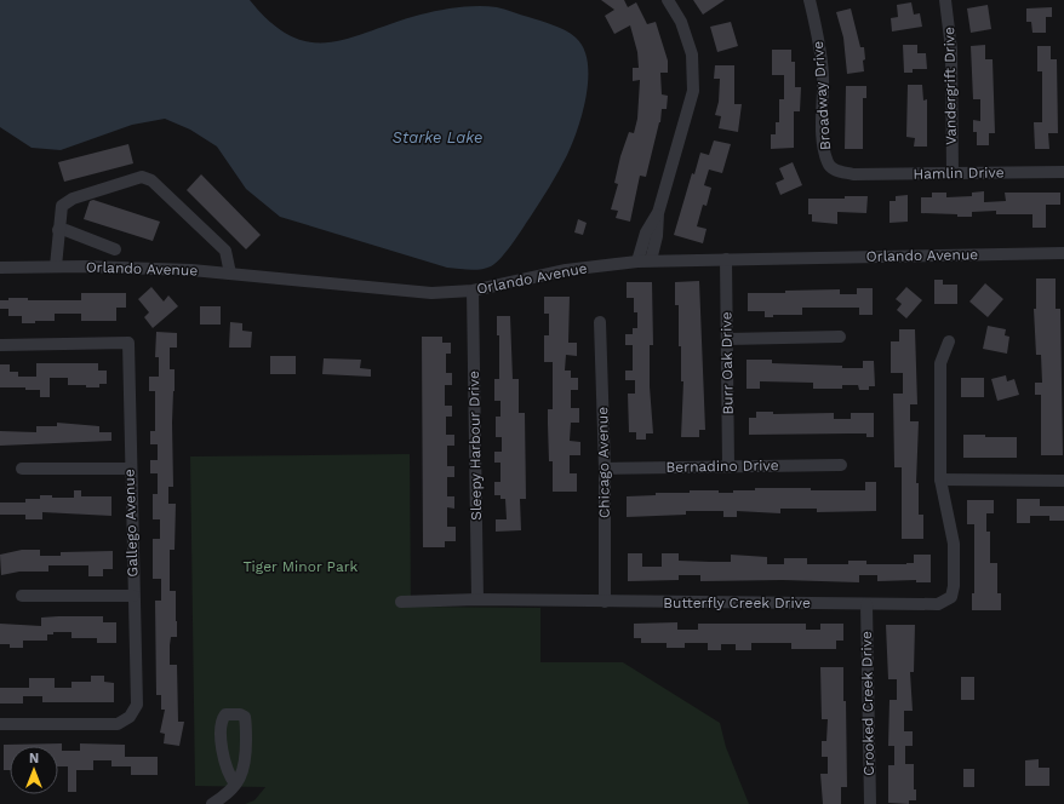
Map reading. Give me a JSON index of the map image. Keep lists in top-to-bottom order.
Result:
{
  "streets": {
    "street": [
      "Vandergrift Drive",
      "Broadway Drive",
      "Hamlin Drive",
      "Orlando Avenue",
      "Burr Oak Drive",
      "Sleepy Harbour Drive",
      "Chicago Avenue",
      "Bernadino Drive",
      "Gallego Avenue",
      "Butterfly Creek Drive",
      "Crooked Creek Drive"
    ]
  },
  "crossings": [
    ["Vandergrift Drive", "Hamlin Drive"],
    ["Broadway Drive", "Hamlin Drive"],
    ["Orlando Avenue", "Burr Oak Drive"],
    ["Orlando Avenue", "Sleepy Harbour Drive"],
    ["Burr Oak Drive", "Bernadino Drive"],
    ["Sleepy Harbour Drive", "Butterfly Creek Drive"],
    ["Chicago Avenue", "Bernadino Drive"],
    ["Chicago Avenue", "Butterfly Creek Drive"],
    ["Butterfly Creek Drive", "Crooked Creek Drive"]
  ],
  "water": ["Starke Lake"],
  "parks": ["Tiger Minor Park"],
  "north": "top"
}
